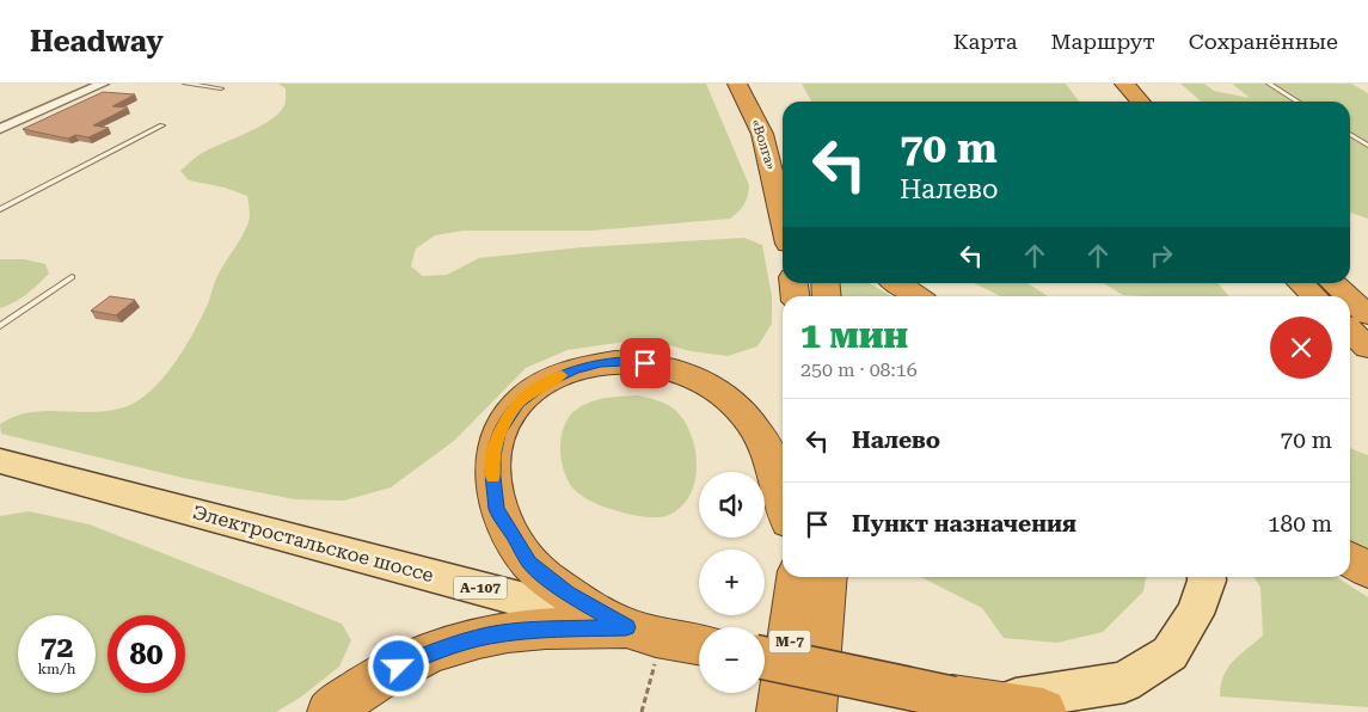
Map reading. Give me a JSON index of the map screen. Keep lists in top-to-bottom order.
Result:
{
  "streets": {
    "highway": ["«Волга»", "А-107", "М-7"],
    "main road": ["Электростальское шоссе"]
  },
  "crossings": [
    ["Электростальское шоссе", "А-107"]
  ],
  "page": {
    "header": "Headway",
    "nav": ["Карта", "Маршрут", "Сохранённые"],
    "turn": ["70 m", "Налево"],
    "heading": ["1 мин", "250 m · 08:16"],
    "list": [
      {
        "name": "Налево",
        "value": "70 m"
      },
      {
        "name": "Пункт назначения",
        "value": "180 m"
      }
    ],
    "map_buttons": ["+", "−"],
    "speed": "72 km/h",
    "limit": "80"
  }
}
